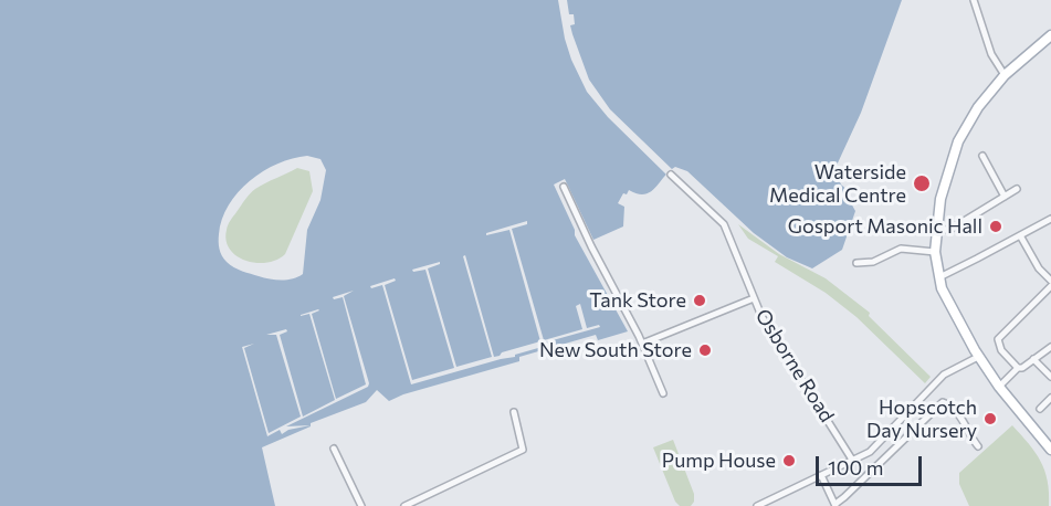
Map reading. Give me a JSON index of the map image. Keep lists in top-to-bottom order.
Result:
{
  "streets": {
    "street": ["Osborne Road"]
  },
  "places": [
    "Waterside Medical Centre",
    "Gosport Masonic Hall",
    "Tank Store",
    "New South Store",
    "Hopscotch Day Nursery",
    "Pump House"
  ],
  "scale_bar": "100 m"
}
